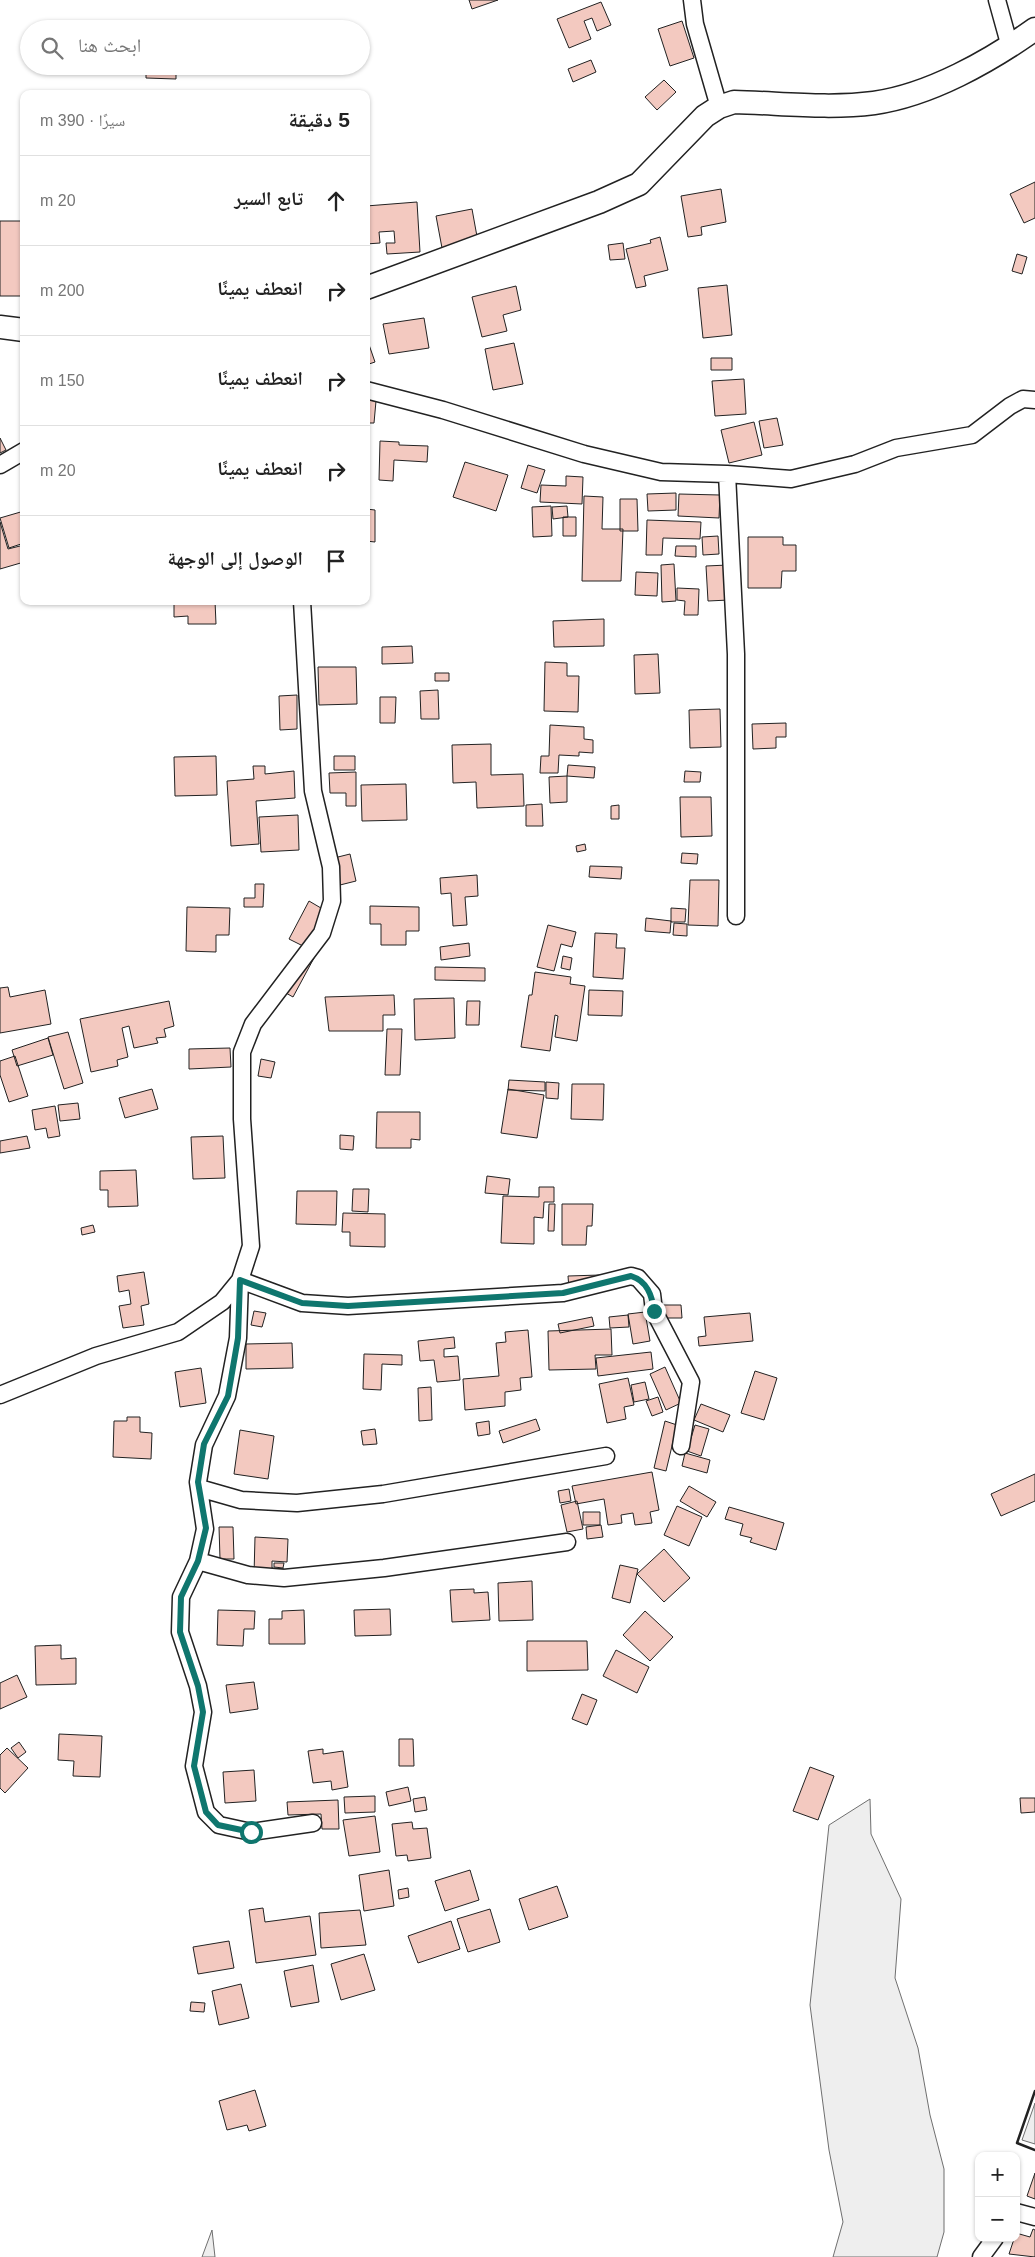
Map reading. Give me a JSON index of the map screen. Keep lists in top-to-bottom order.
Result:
{
  "page": {
    "search": "ابحث هنا",
    "heading": ["5 دقيقة", "سيرًا · 390 m"],
    "list": [
      ["تابع السير", "20 m"],
      ["انعطف يمينًا", "200 m"],
      ["انعطف يمينًا", "150 m"],
      ["انعطف يمينًا", "20 m"],
      "الوصول إلى الوجهة"
    ],
    "map_buttons": ["+", "−"]
  }
}
